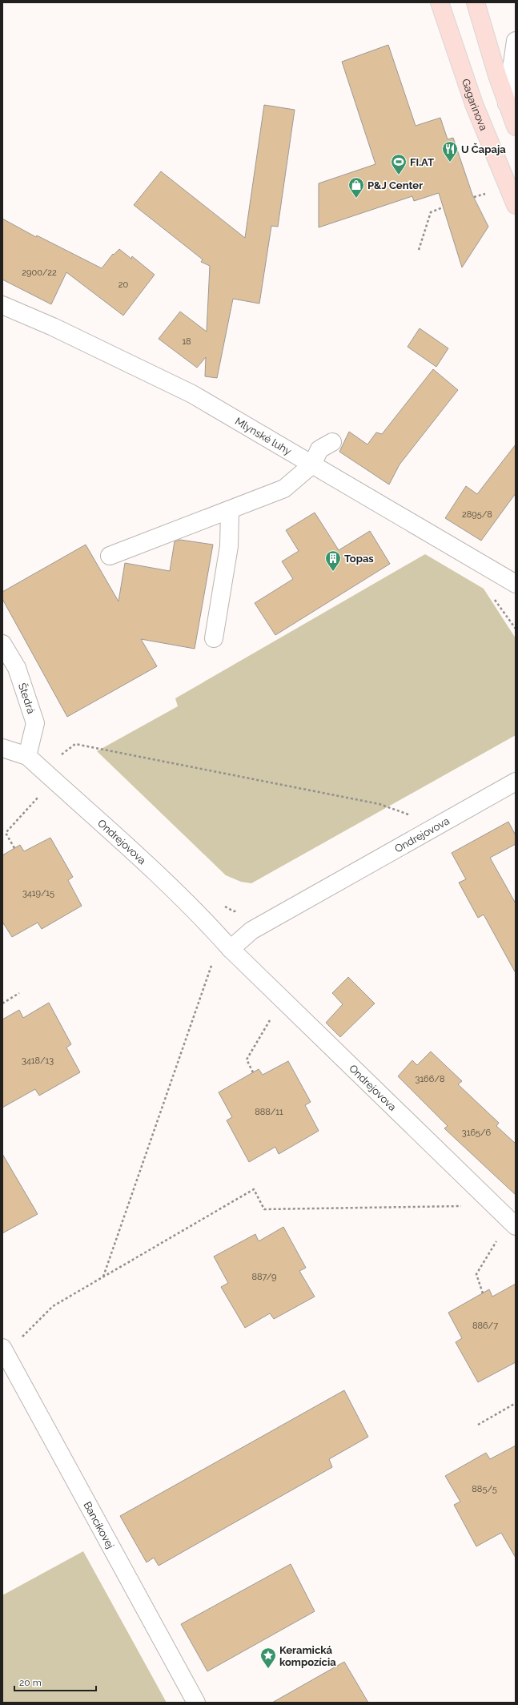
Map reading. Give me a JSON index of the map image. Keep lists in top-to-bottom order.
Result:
{
  "streets": {
    "main road": ["Gagarinova"],
    "street": [
      "Mlynské luhy",
      "Štedrá",
      "Ondrejovova",
      "Bancíkovej"
    ]
  },
  "crossings": [
    ["Štedrá", "Ondrejovova"]
  ],
  "places": {
    "restaurant": ["U Čapaja"],
    "sports": ["FI.AT"],
    "shop": ["P&J Center"],
    "building": ["Topas"],
    "place": ["Keramická kompozícia"]
  },
  "house_numbers": [
    "2900/22",
    "20",
    "18",
    "2895/8",
    "3419/15",
    "3418/13",
    "3166/8",
    "888/11",
    "3165/6",
    "887/9",
    "886/7",
    "885/5"
  ],
  "scale_bar": "20 m"
}
